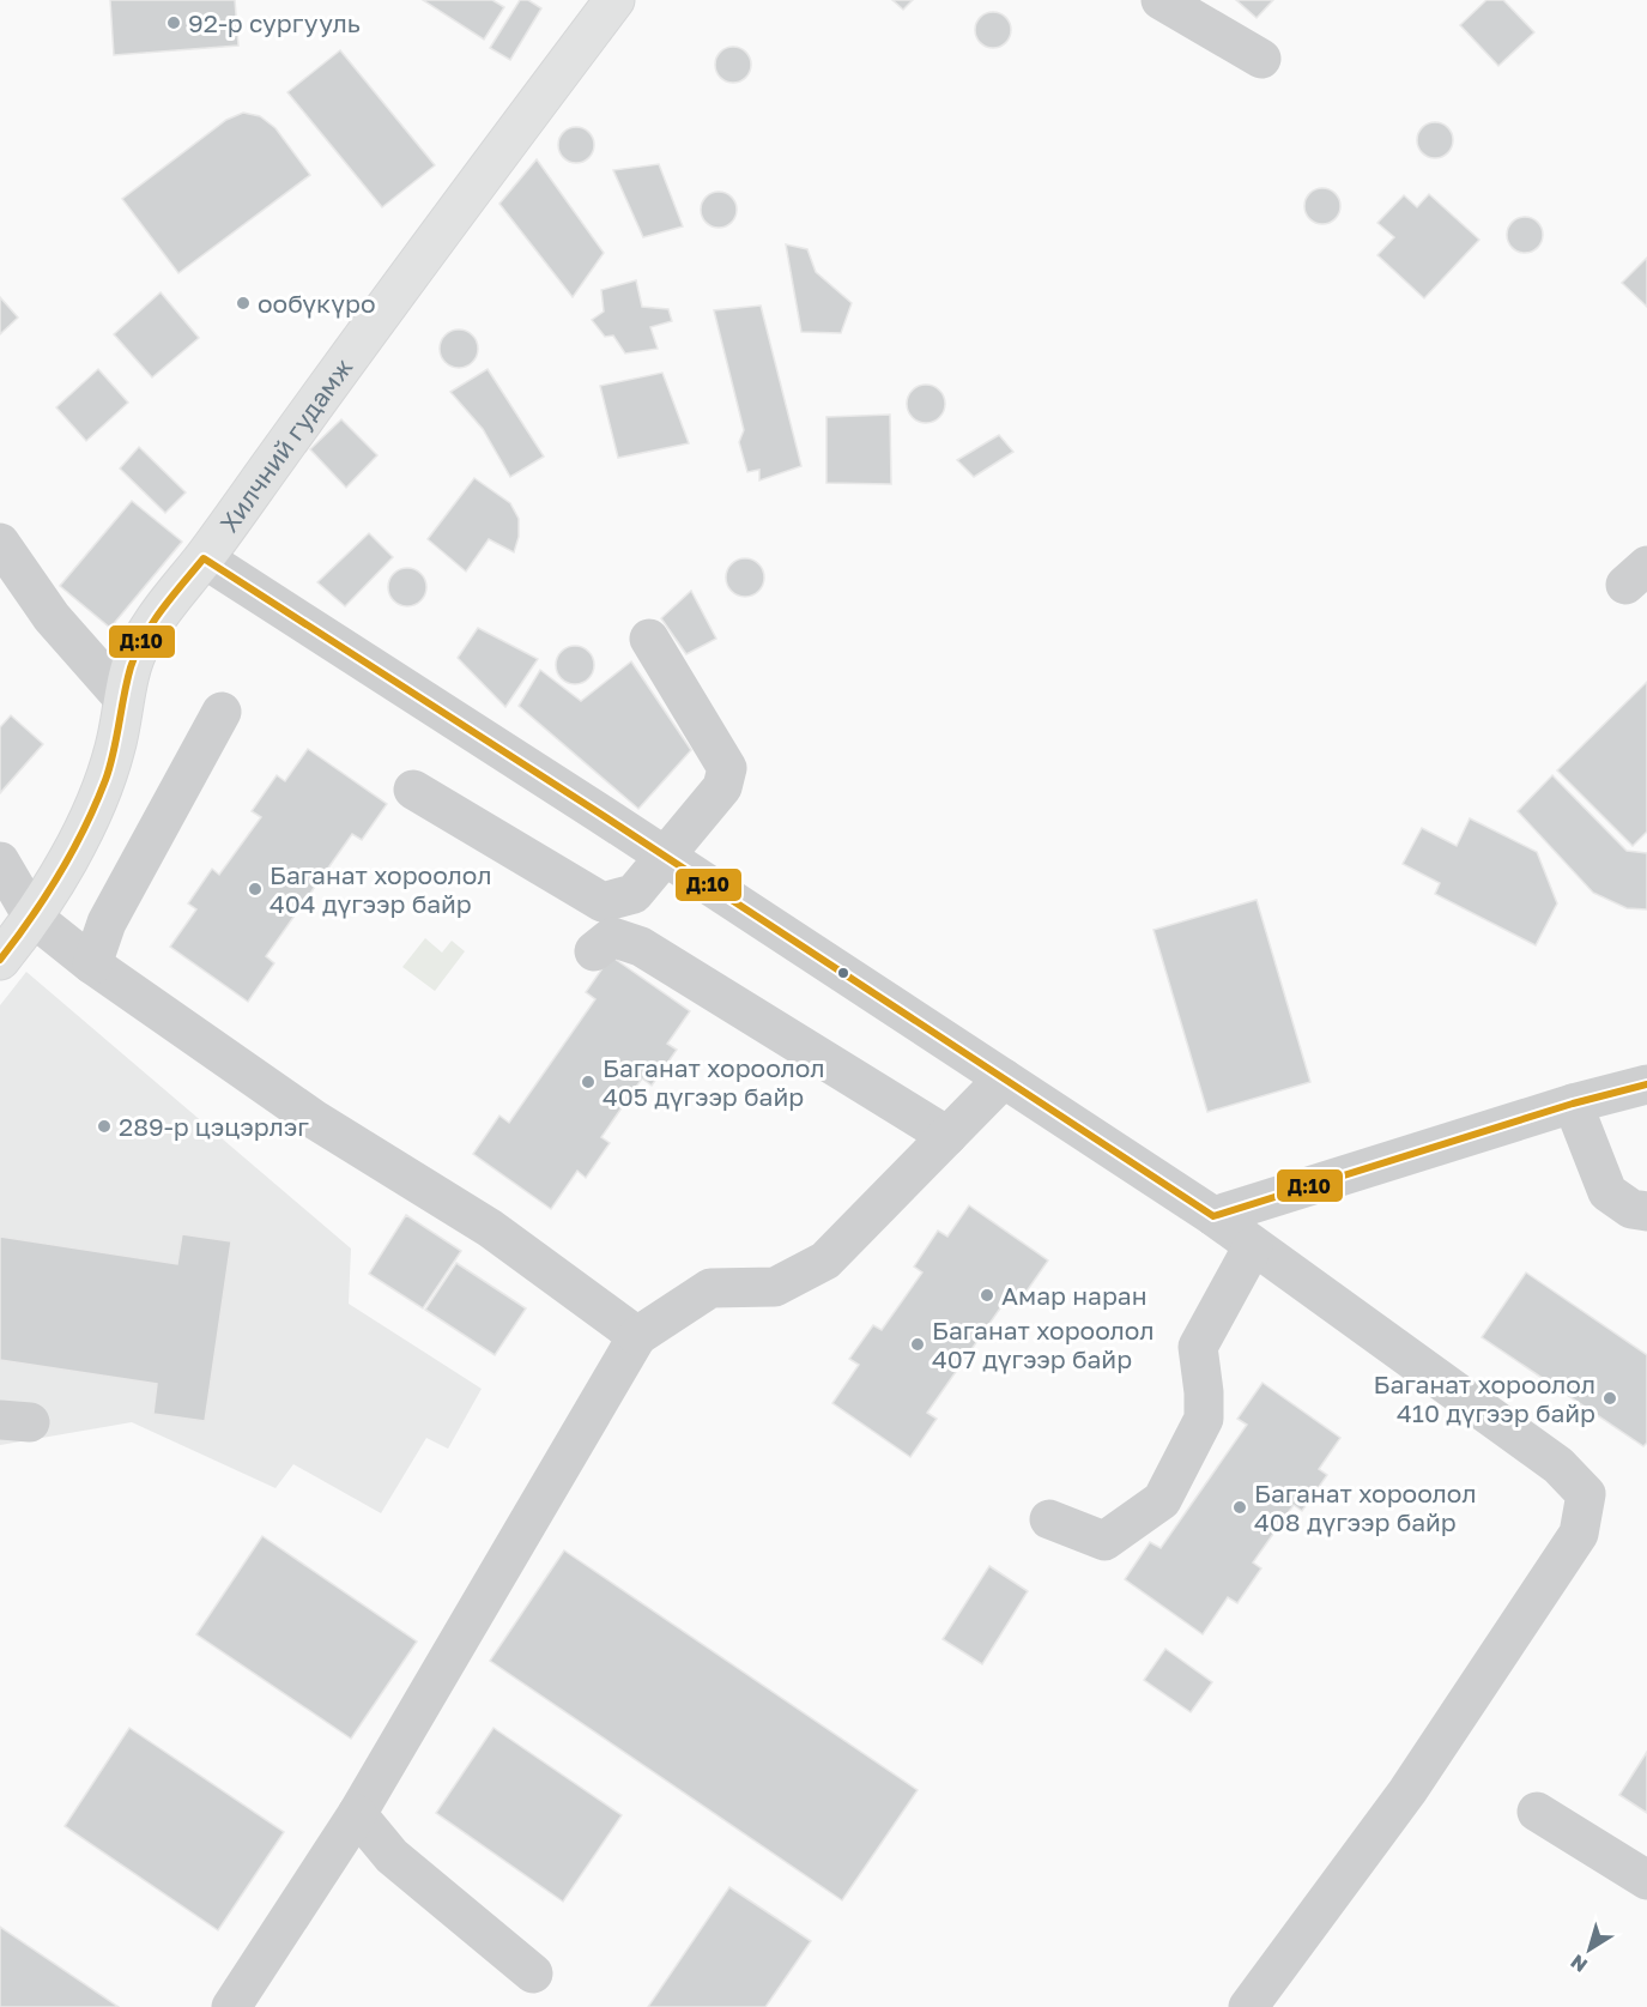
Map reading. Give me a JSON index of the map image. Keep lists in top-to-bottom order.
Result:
{
  "streets": {
    "main road": ["Хилчний гудамж"]
  },
  "places": [
    "92-р сургууль",
    "ообүкүро",
    "Баганат хороолол 404 дүгээр байр",
    "Баганат хороолол 405 дүгээр байр",
    "289-р цэцэрлэг",
    "Амар наран",
    "Баганат хороолол 407 дүгээр байр",
    "Баганат хороолол 410 дүгээр байр",
    "Баганат хороолол 408 дүгээр байр"
  ],
  "lines": ["transit line Д:10"],
  "north": "bottom left"
}
